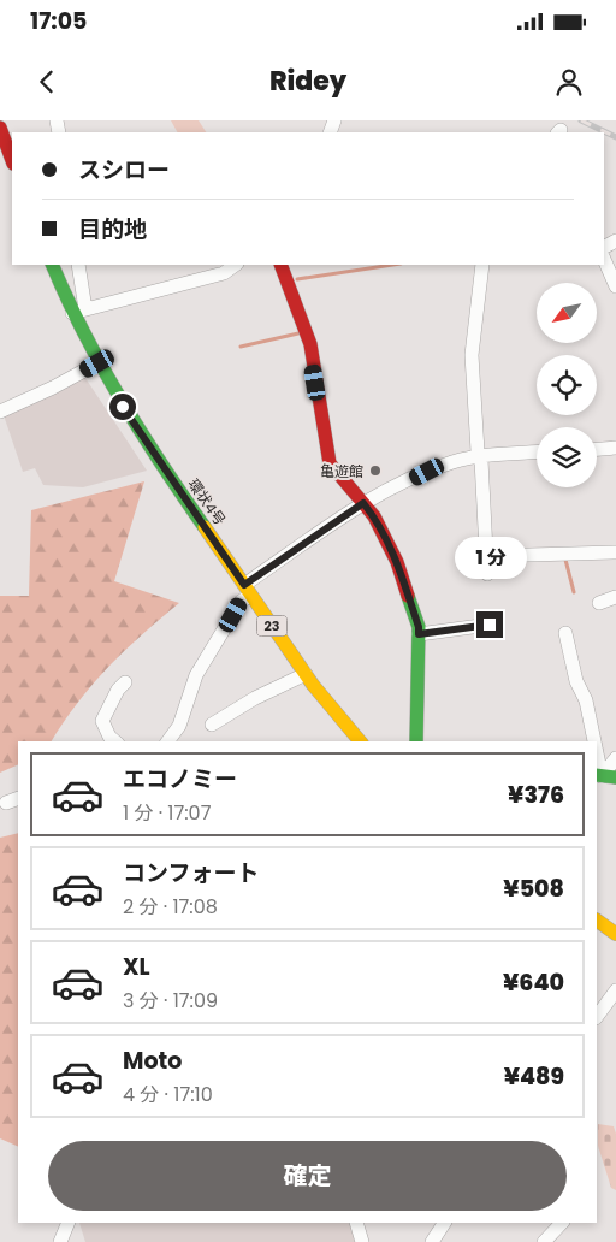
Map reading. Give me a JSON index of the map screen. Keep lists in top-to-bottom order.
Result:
{
  "streets": {
    "main road": ["環状4号", "23"]
  },
  "places": ["亀遊館"],
  "north": "bottom left",
  "page": {
    "status": "17:05",
    "header": "Ridey",
    "banner": ["スシロー", "目的地"],
    "bubble": "1 分",
    "list": [
      {
        "name": "エコノミー",
        "note": "1 分 · 17:07",
        "value": "¥376"
      },
      {
        "name": "コンフォート",
        "note": "2 分 · 17:08",
        "value": "¥508"
      },
      {
        "name": "XL",
        "note": "3 分 · 17:09",
        "value": "¥640"
      },
      {
        "name": "Moto",
        "note": "4 分 · 17:10",
        "value": "¥489"
      }
    ],
    "buttons": "確定"
  }
}
